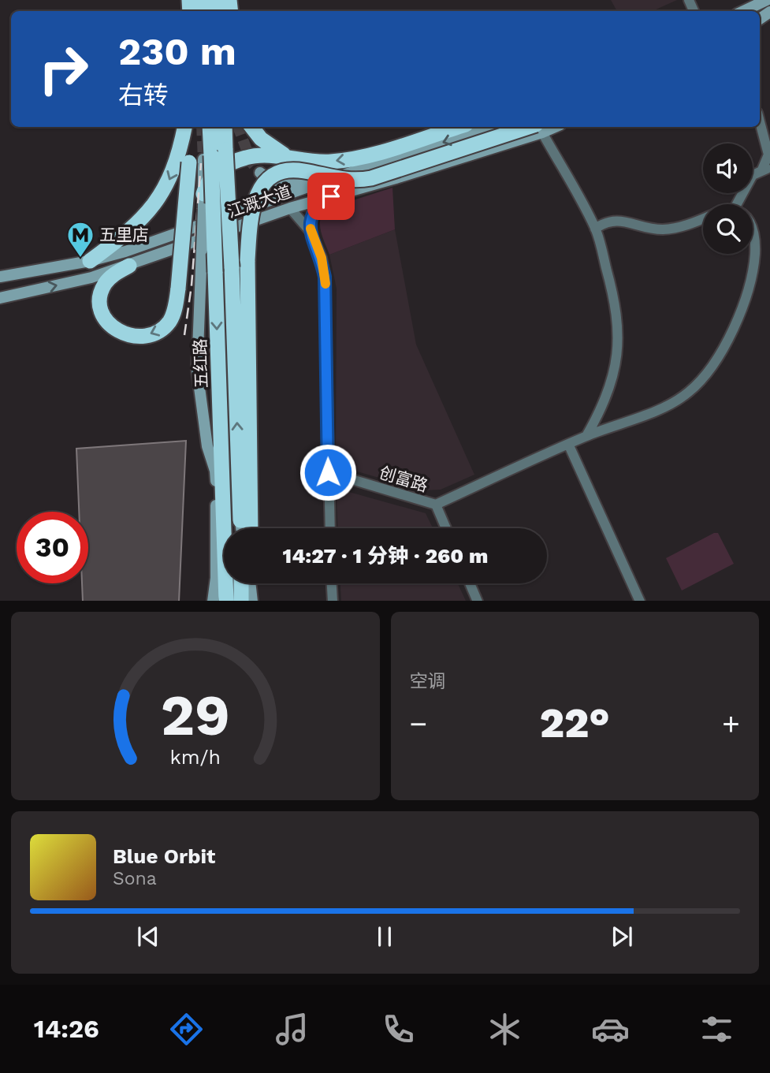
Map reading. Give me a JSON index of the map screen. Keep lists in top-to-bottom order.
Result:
{
  "streets": {
    "highway": ["五红路"],
    "main road": ["江溉大道"],
    "street": ["创富路"]
  },
  "places": {
    "metro station": ["五里店"]
  },
  "page": {
    "turn": ["230 m", "右转"],
    "limit": "30",
    "trip": "14:27 · 1 分钟 · 260 m",
    "tile": "空调",
    "heat": ["−", "22°", "+"],
    "song": ["Blue Orbit", "Sona"],
    "tabs": "14:26",
    "gauge": ["29", "km/h"]
  }
}
